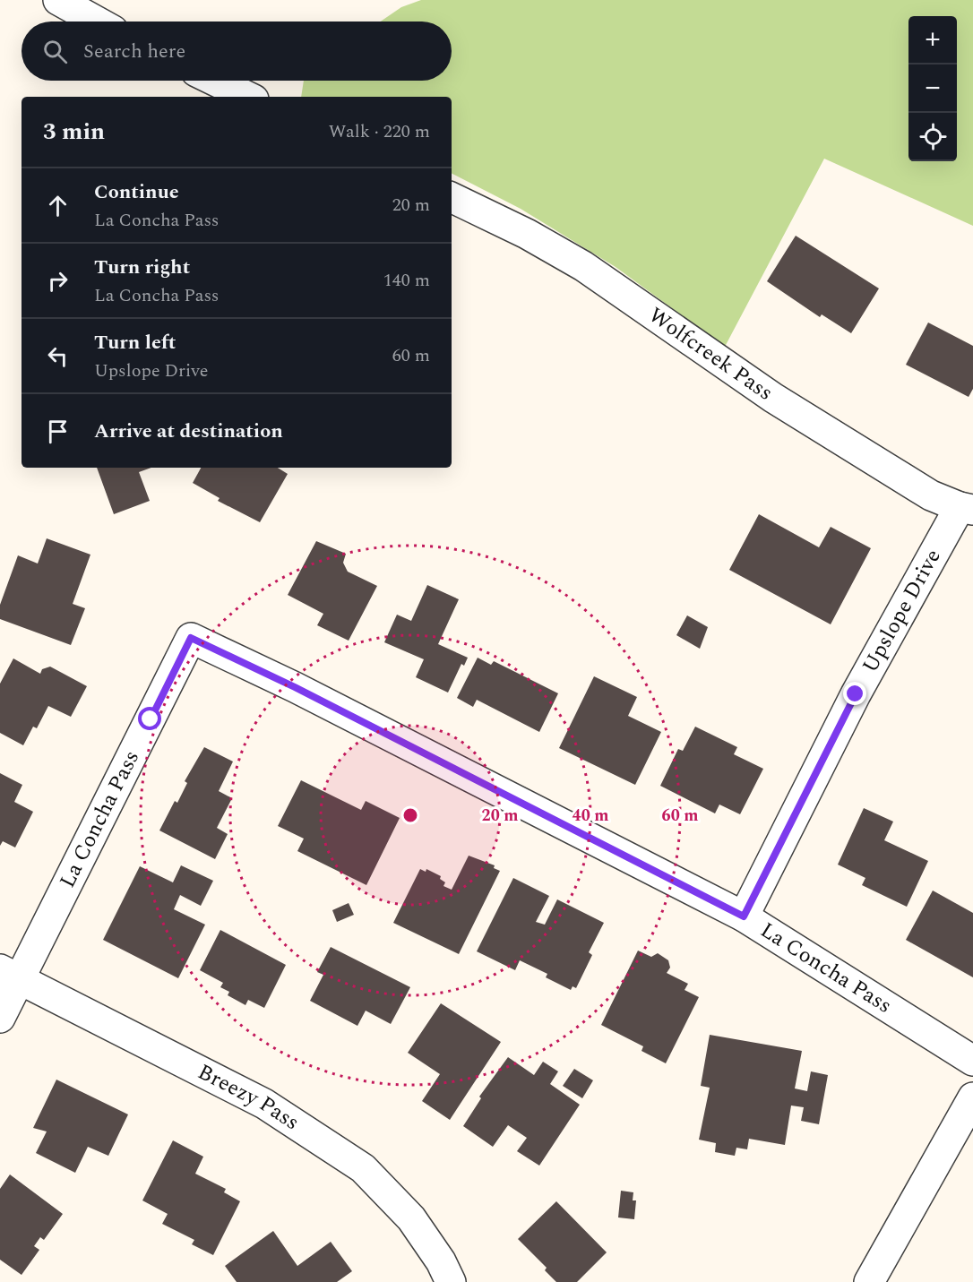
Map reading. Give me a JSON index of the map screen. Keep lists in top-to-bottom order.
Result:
{
  "streets": {
    "street": [
      "Wolfcreek Pass",
      "Upslope Drive",
      "La Concha Pass",
      "Breezy Pass"
    ]
  },
  "crossings": [
    ["Wolfcreek Pass", "Upslope Drive"],
    ["Upslope Drive", "La Concha Pass"],
    ["La Concha Pass", "Breezy Pass"]
  ],
  "page": {
    "map_buttons": ["+", "−"],
    "search": "Search here",
    "heading": ["3 min", "Walk · 220 m"],
    "list": [
      ["Continue", "La Concha Pass", "20 m"],
      ["Turn right", "La Concha Pass", "140 m"],
      ["Turn left", "Upslope Drive", "60 m"],
      "Arrive at destination"
    ]
  },
  "rings": ["20 m", "40 m", "60 m"]
}
